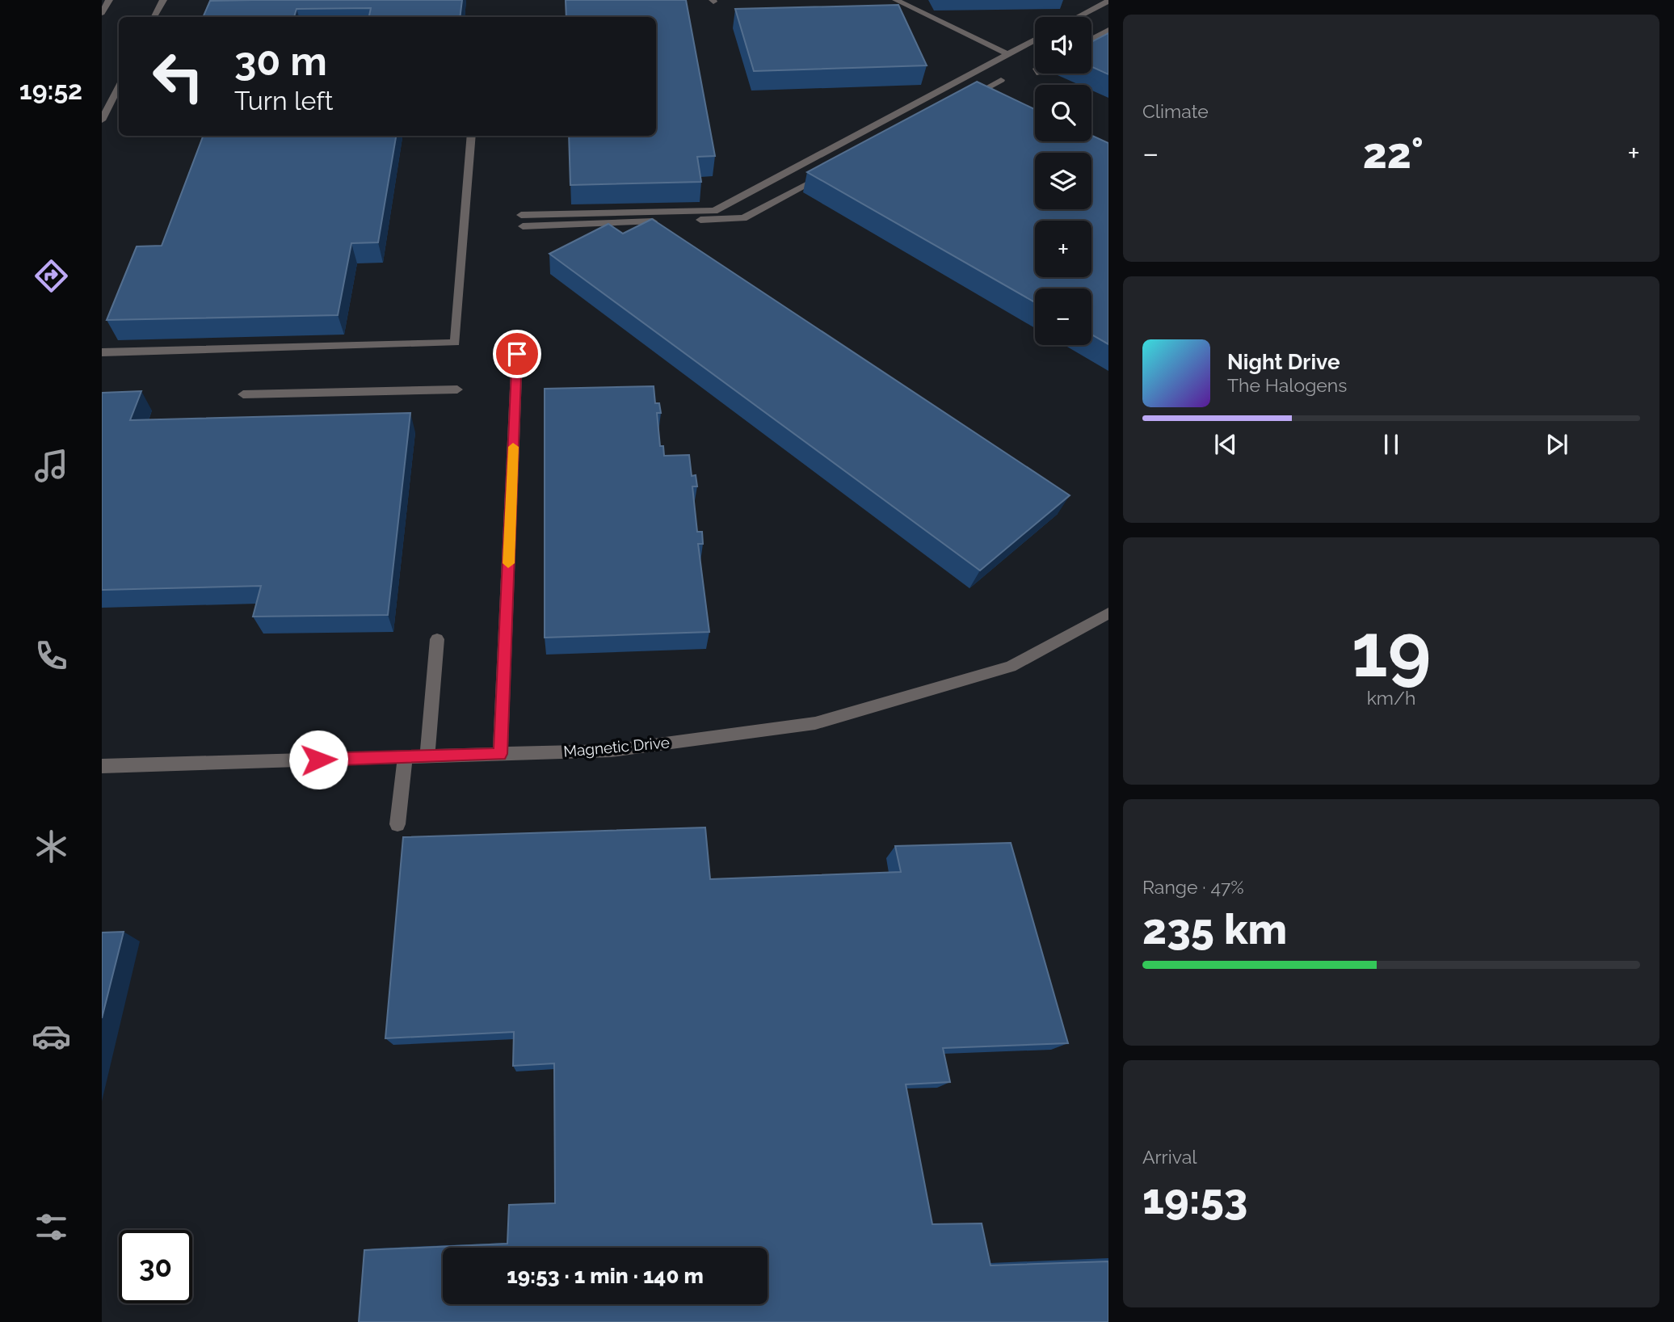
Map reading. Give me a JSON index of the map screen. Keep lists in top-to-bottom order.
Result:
{
  "streets": {
    "street": ["Magnetic Drive"]
  },
  "page": {
    "tabs": "19:52",
    "tile": [
      "Climate",
      ["19", "km/h"],
      ["Range · 47%", "235 km"],
      ["Arrival", "19:53"]
    ],
    "map_buttons": ["+", "−"],
    "turn": ["30 m", "Turn left"],
    "heat": ["−", "22°", "+"],
    "song": ["Night Drive", "The Halogens"],
    "limit": "30",
    "trip": "19:53 · 1 min · 140 m"
  }
}
